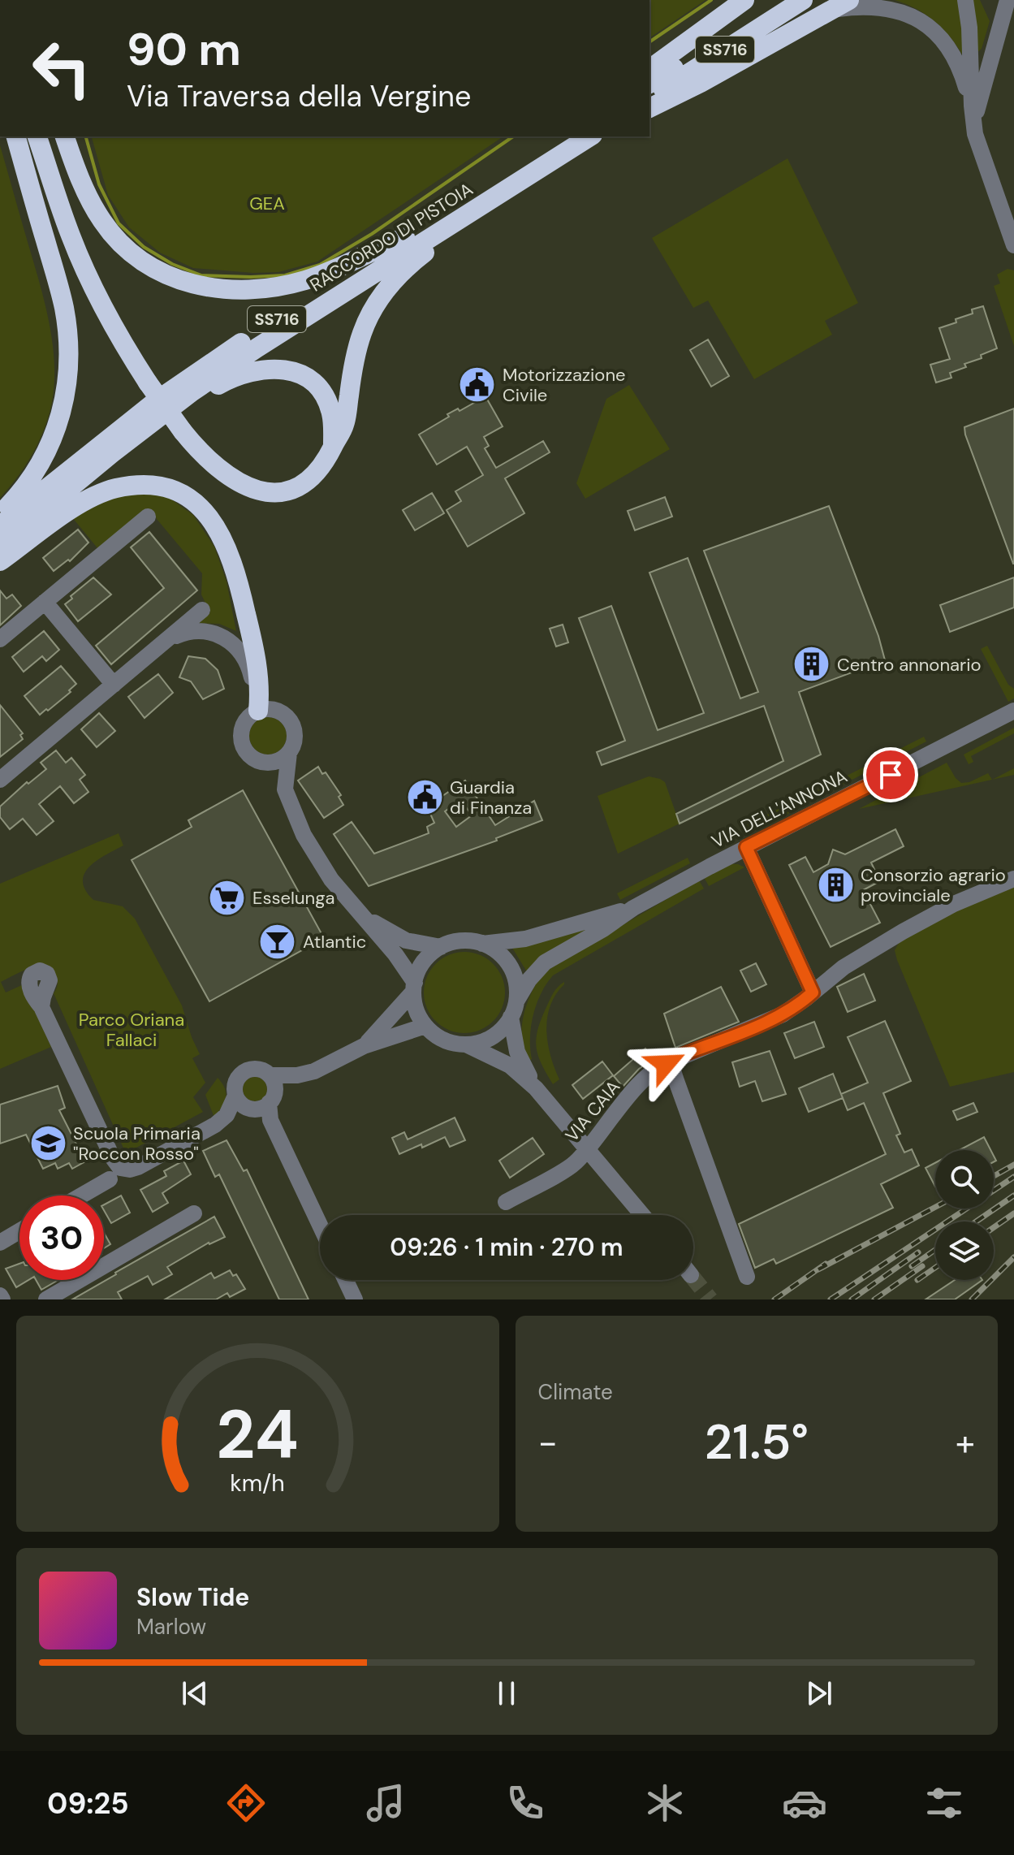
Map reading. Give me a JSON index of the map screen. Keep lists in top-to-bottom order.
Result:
{
  "streets": {
    "highway": ["SS716", "RACCORDO DI PISTOIA"],
    "street": ["VIA DELL'ANNONA", "VIA CAIA"]
  },
  "parks": ["GEA", "Parco Oriana Fallaci"],
  "places": {
    "public building": ["Motorizzazione Civile", "Guardia di Finanza"],
    "building": ["Centro annonario", "Consorzio agrario provinciale"],
    "supermarket": ["Esselunga"],
    "bar": ["Atlantic"],
    "school or university": ["Scuola Primaria \"Roccon Rosso\""]
  },
  "page": {
    "turn": ["90 m", "Via Traversa della Vergine"],
    "limit": "30",
    "trip": "09:26 · 1 min · 270 m",
    "tile": "Climate",
    "heat": ["−", "21.5°", "+"],
    "song": ["Slow Tide", "Marlow"],
    "tabs": "09:25",
    "gauge": ["24", "km/h"]
  }
}
